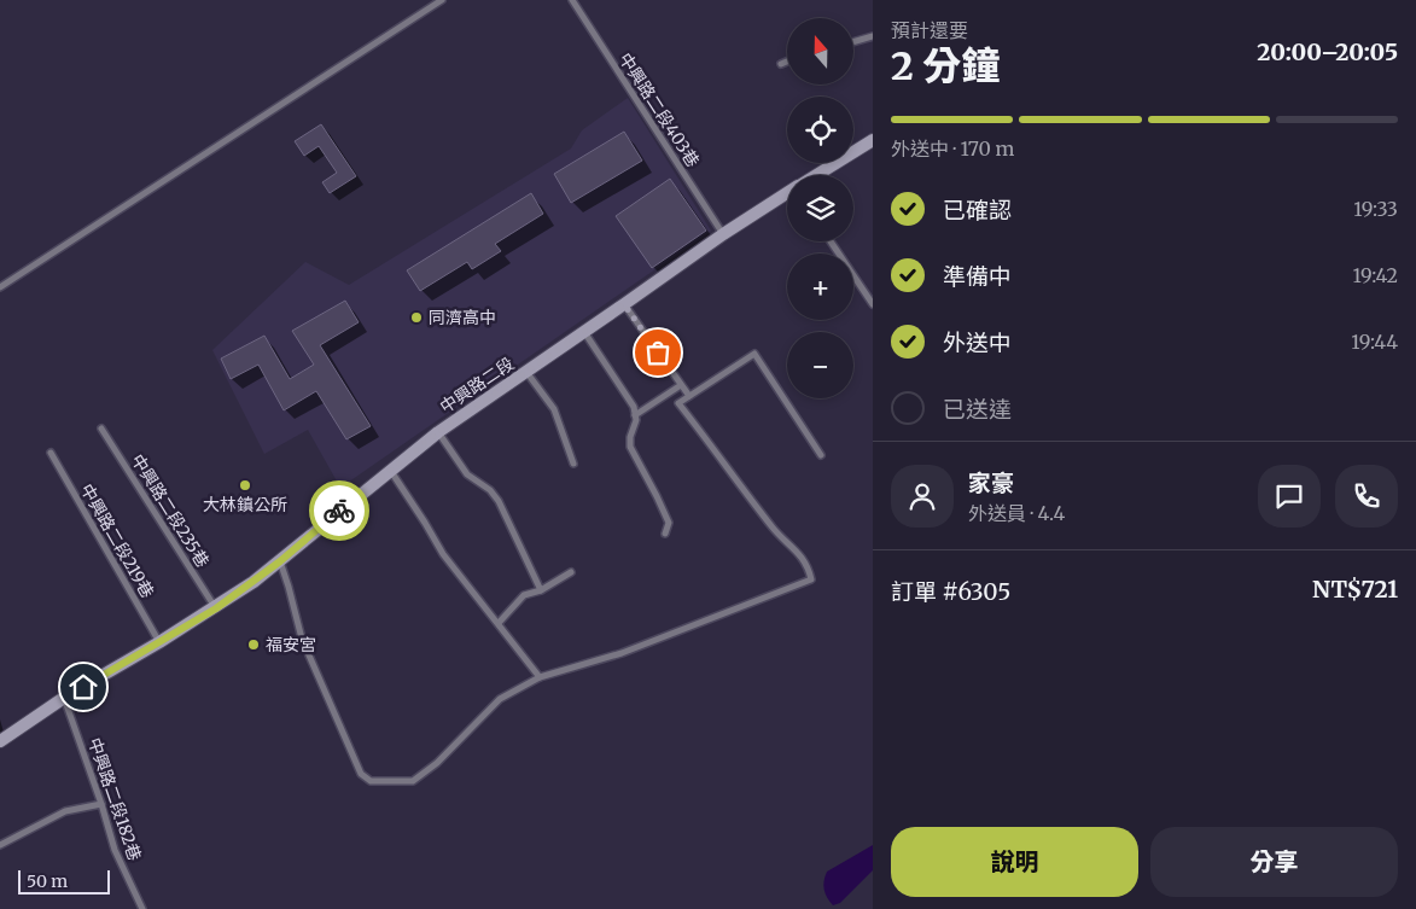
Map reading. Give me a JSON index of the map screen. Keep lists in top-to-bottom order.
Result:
{
  "streets": {
    "main road": ["中興路二段"],
    "lane": [
      "中興路二段403巷",
      "中興路二段235巷",
      "中興路二段219巷",
      "中興路二段182巷"
    ]
  },
  "crossings": [
    ["中興路二段403巷", "中興路二段"],
    ["中興路二段", "中興路二段235巷"],
    ["中興路二段", "中興路二段219巷"],
    ["中興路二段", "中興路二段182巷"]
  ],
  "places": ["同濟高中", "大林鎮公所", "福安宮"],
  "scale_bar": "50 m",
  "north": "top",
  "page": {
    "heading": ["2 分鐘", "預計還要", "20:00–20:05"],
    "panel": [
      "家豪",
      "外送員 · 4.4",
      "訂單 #6305",
      "NT$721"
    ],
    "map_buttons": ["+", "−"],
    "bar": "外送中 · 170 m",
    "list": [
      ["已確認", "19:33"],
      ["準備中", "19:42"],
      ["外送中", "19:44"],
      "已送達"
    ],
    "buttons": ["說明", "分享"],
    "scale": "50 m"
  }
}
